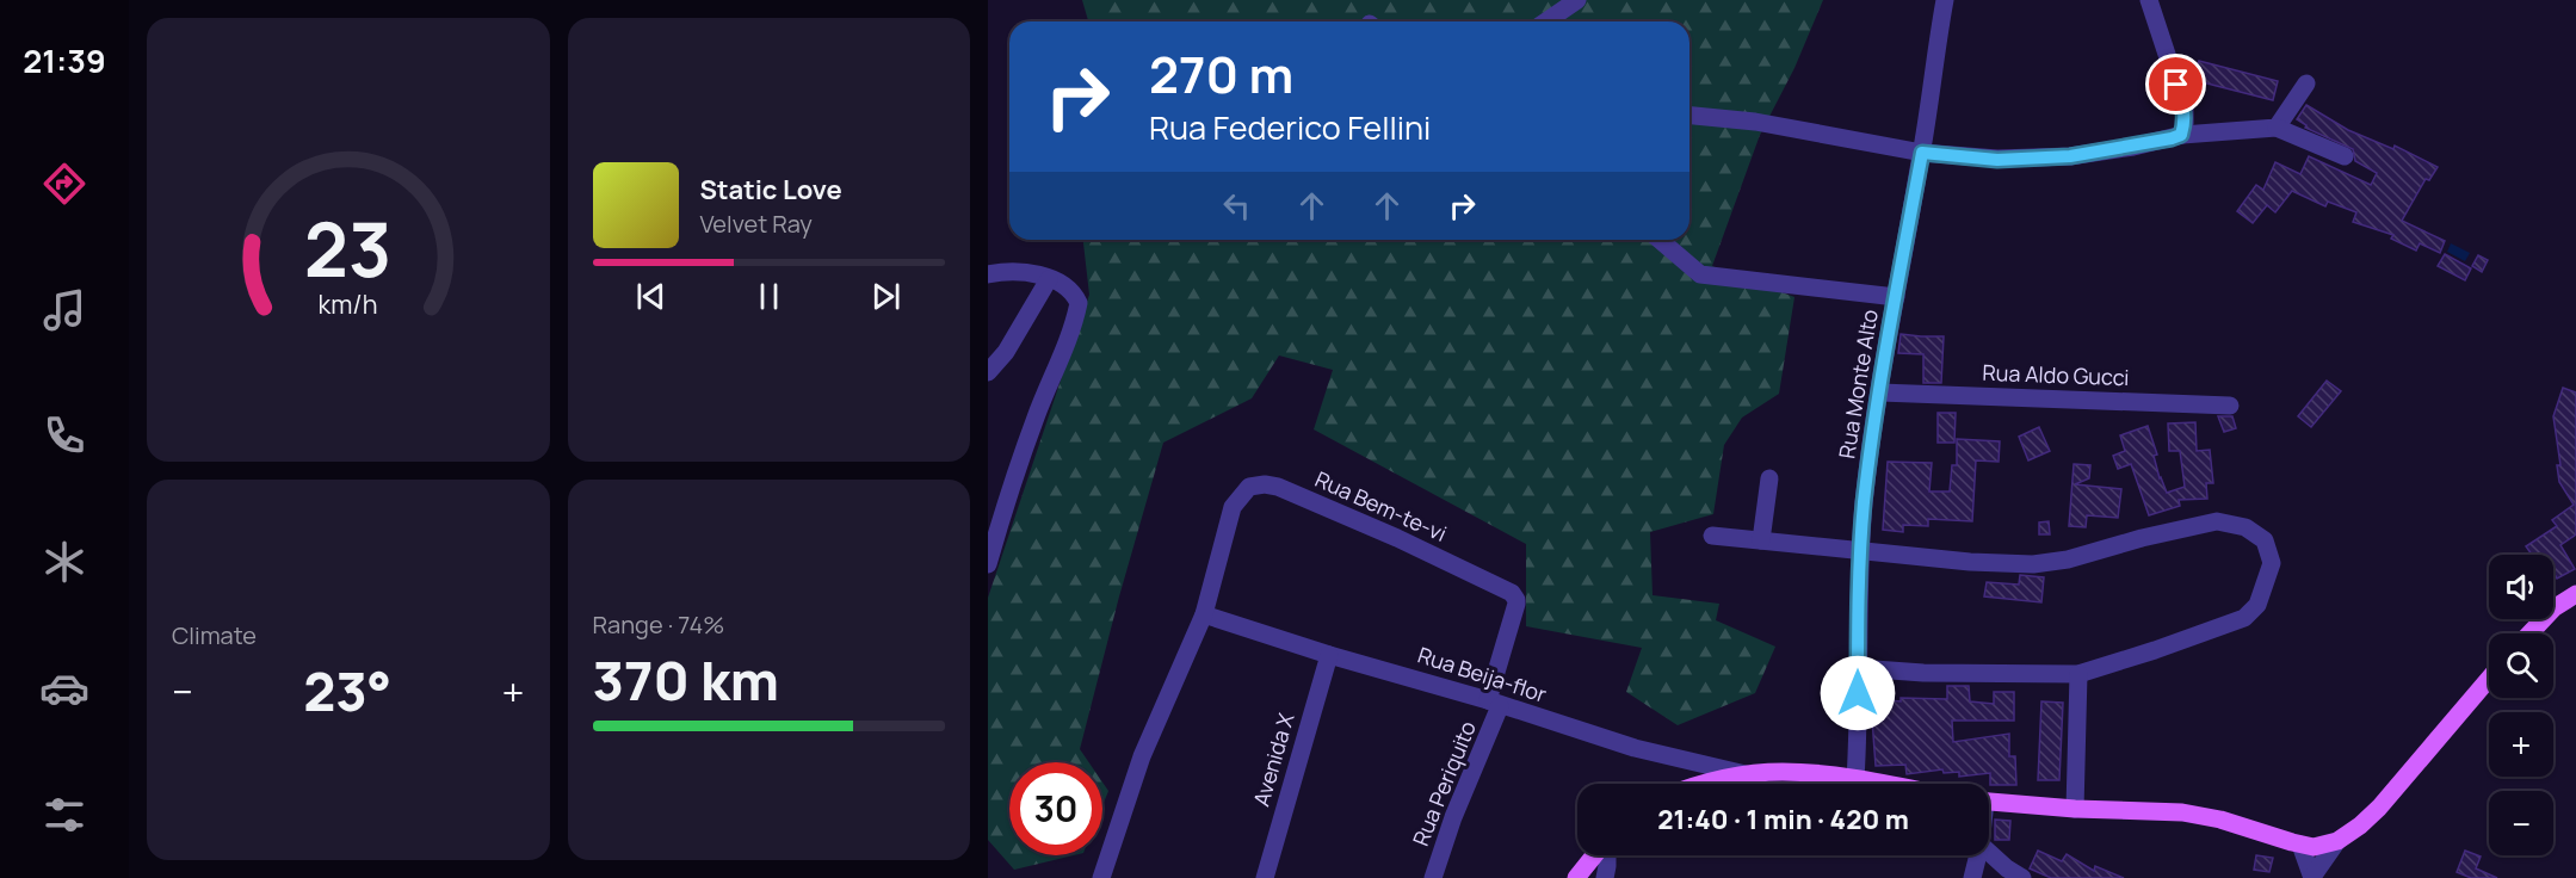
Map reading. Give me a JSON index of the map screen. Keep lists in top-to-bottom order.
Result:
{
  "streets": {
    "street": [
      "Rua Aldo Gucci",
      "Rua Monte Alto",
      "Rua Bem-te-vi",
      "Rua Beija-flor",
      "Avenida X",
      "Rua Periquito"
    ]
  },
  "crossings": [
    ["Rua Aldo Gucci", "Rua Monte Alto"],
    ["Rua Bem-te-vi", "Rua Beija-flor"],
    ["Rua Bem-te-vi", "Rua Periquito"],
    ["Rua Beija-flor", "Avenida X"],
    ["Rua Beija-flor", "Rua Periquito"]
  ],
  "page": {
    "tabs": "21:39",
    "turn": ["270 m", "Rua Federico Fellini"],
    "song": ["Static Love", "Velvet Ray"],
    "tile": [
      "Climate",
      ["Range · 74%", "370 km"]
    ],
    "map_buttons": ["+", "−"],
    "heat": ["−", "23°", "+"],
    "limit": "30",
    "trip": "21:40 · 1 min · 420 m",
    "gauge": ["23", "km/h"]
  }
}
